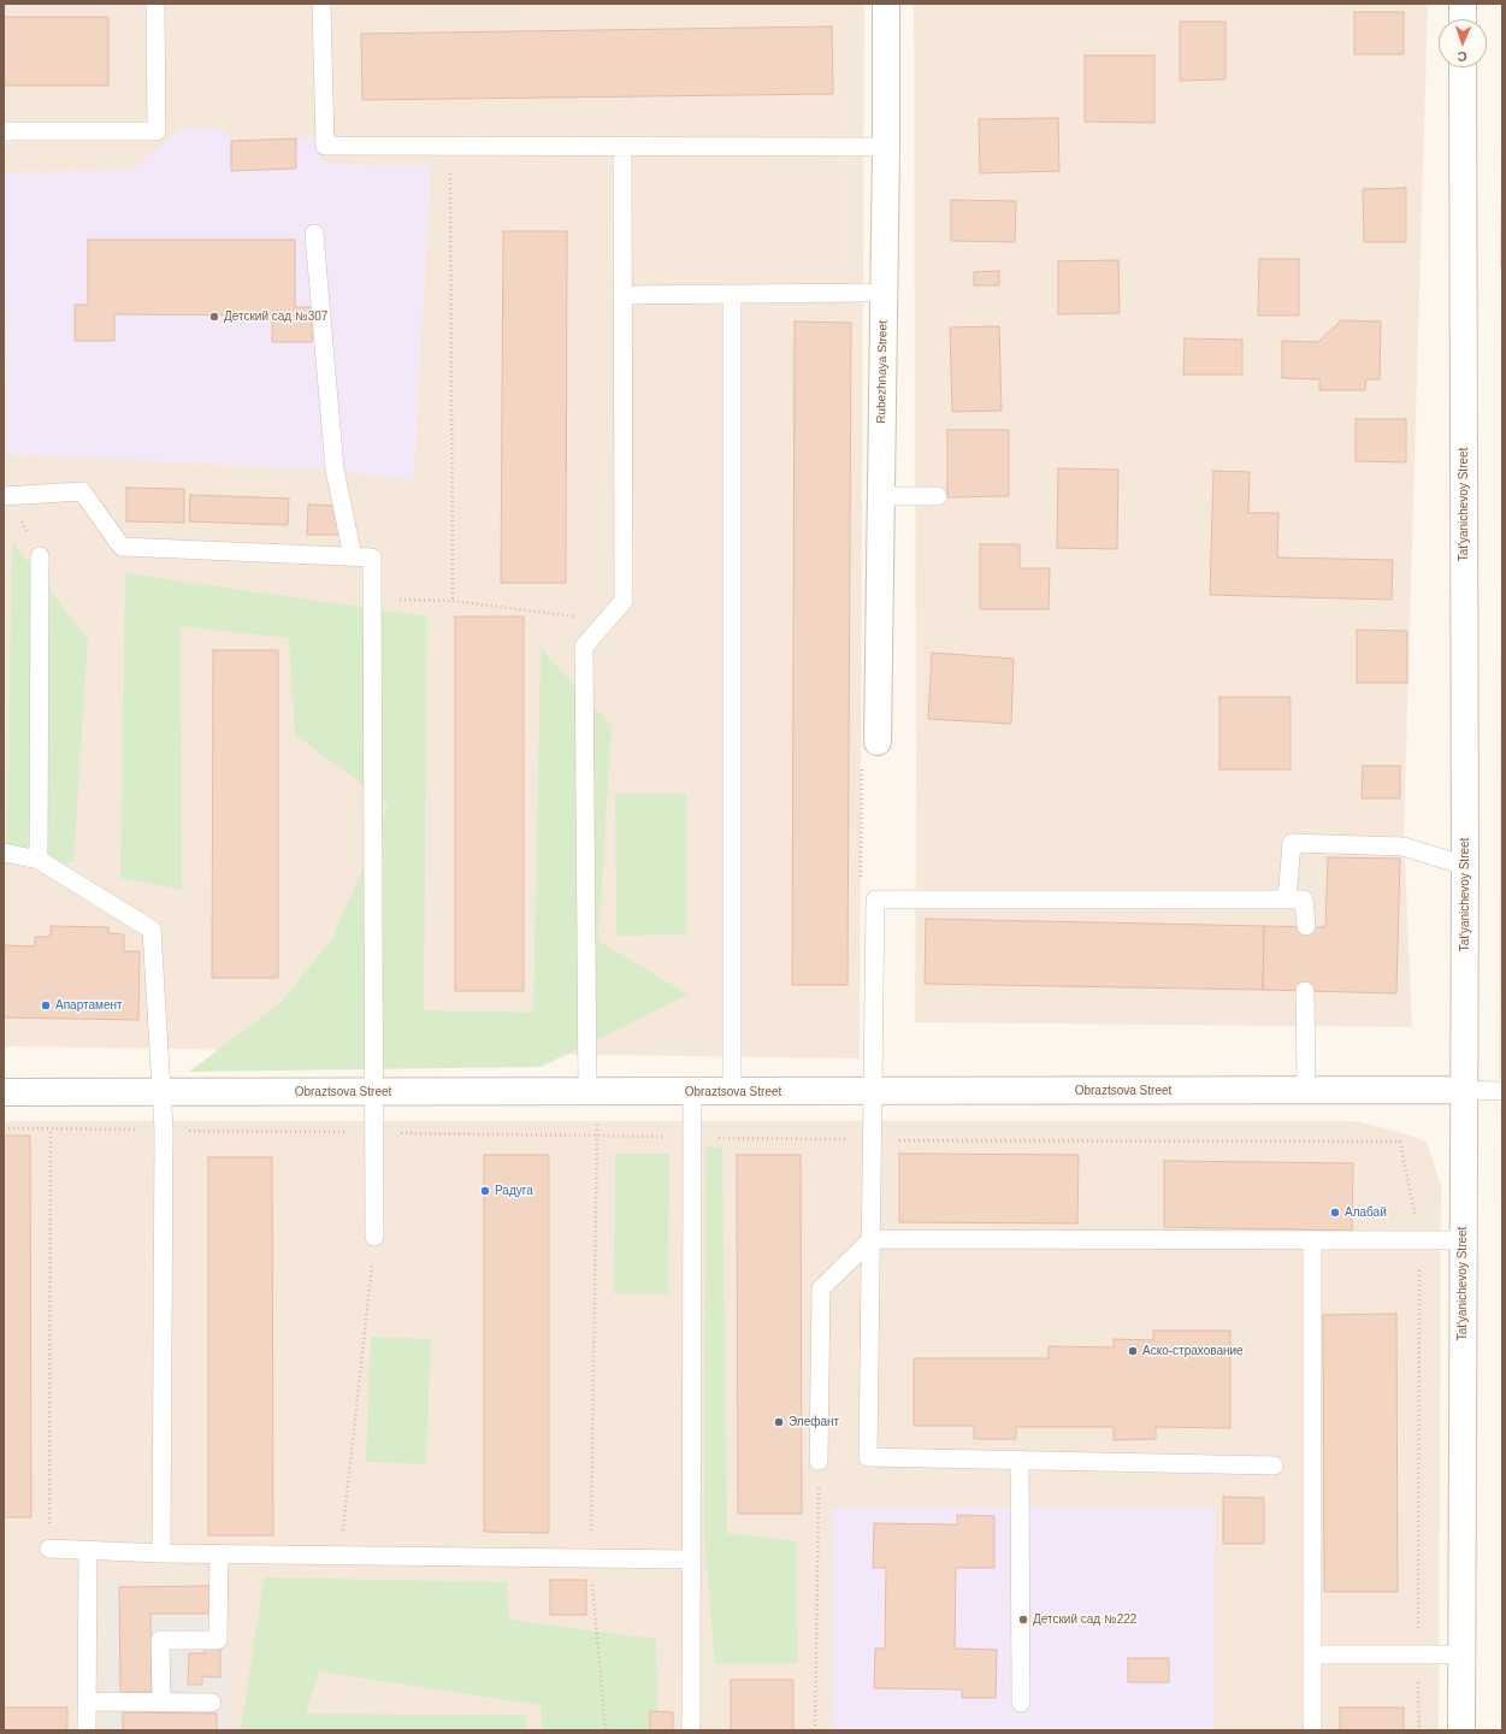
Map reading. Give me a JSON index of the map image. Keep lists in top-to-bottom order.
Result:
{
  "streets": {
    "street": ["Rubezhnaya Street", "Tat'yanichevoy Street", "Obraztsova Street"]
  },
  "crossings": [
    ["Tat'yanichevoy Street", "Obraztsova Street"]
  ],
  "places": [
    "Детский сад №307",
    "Апартамент",
    "Радуга",
    "Алабай",
    "Аско-страхование",
    "Элефант",
    "Детский сад №222"
  ],
  "north": "bottom"
}
